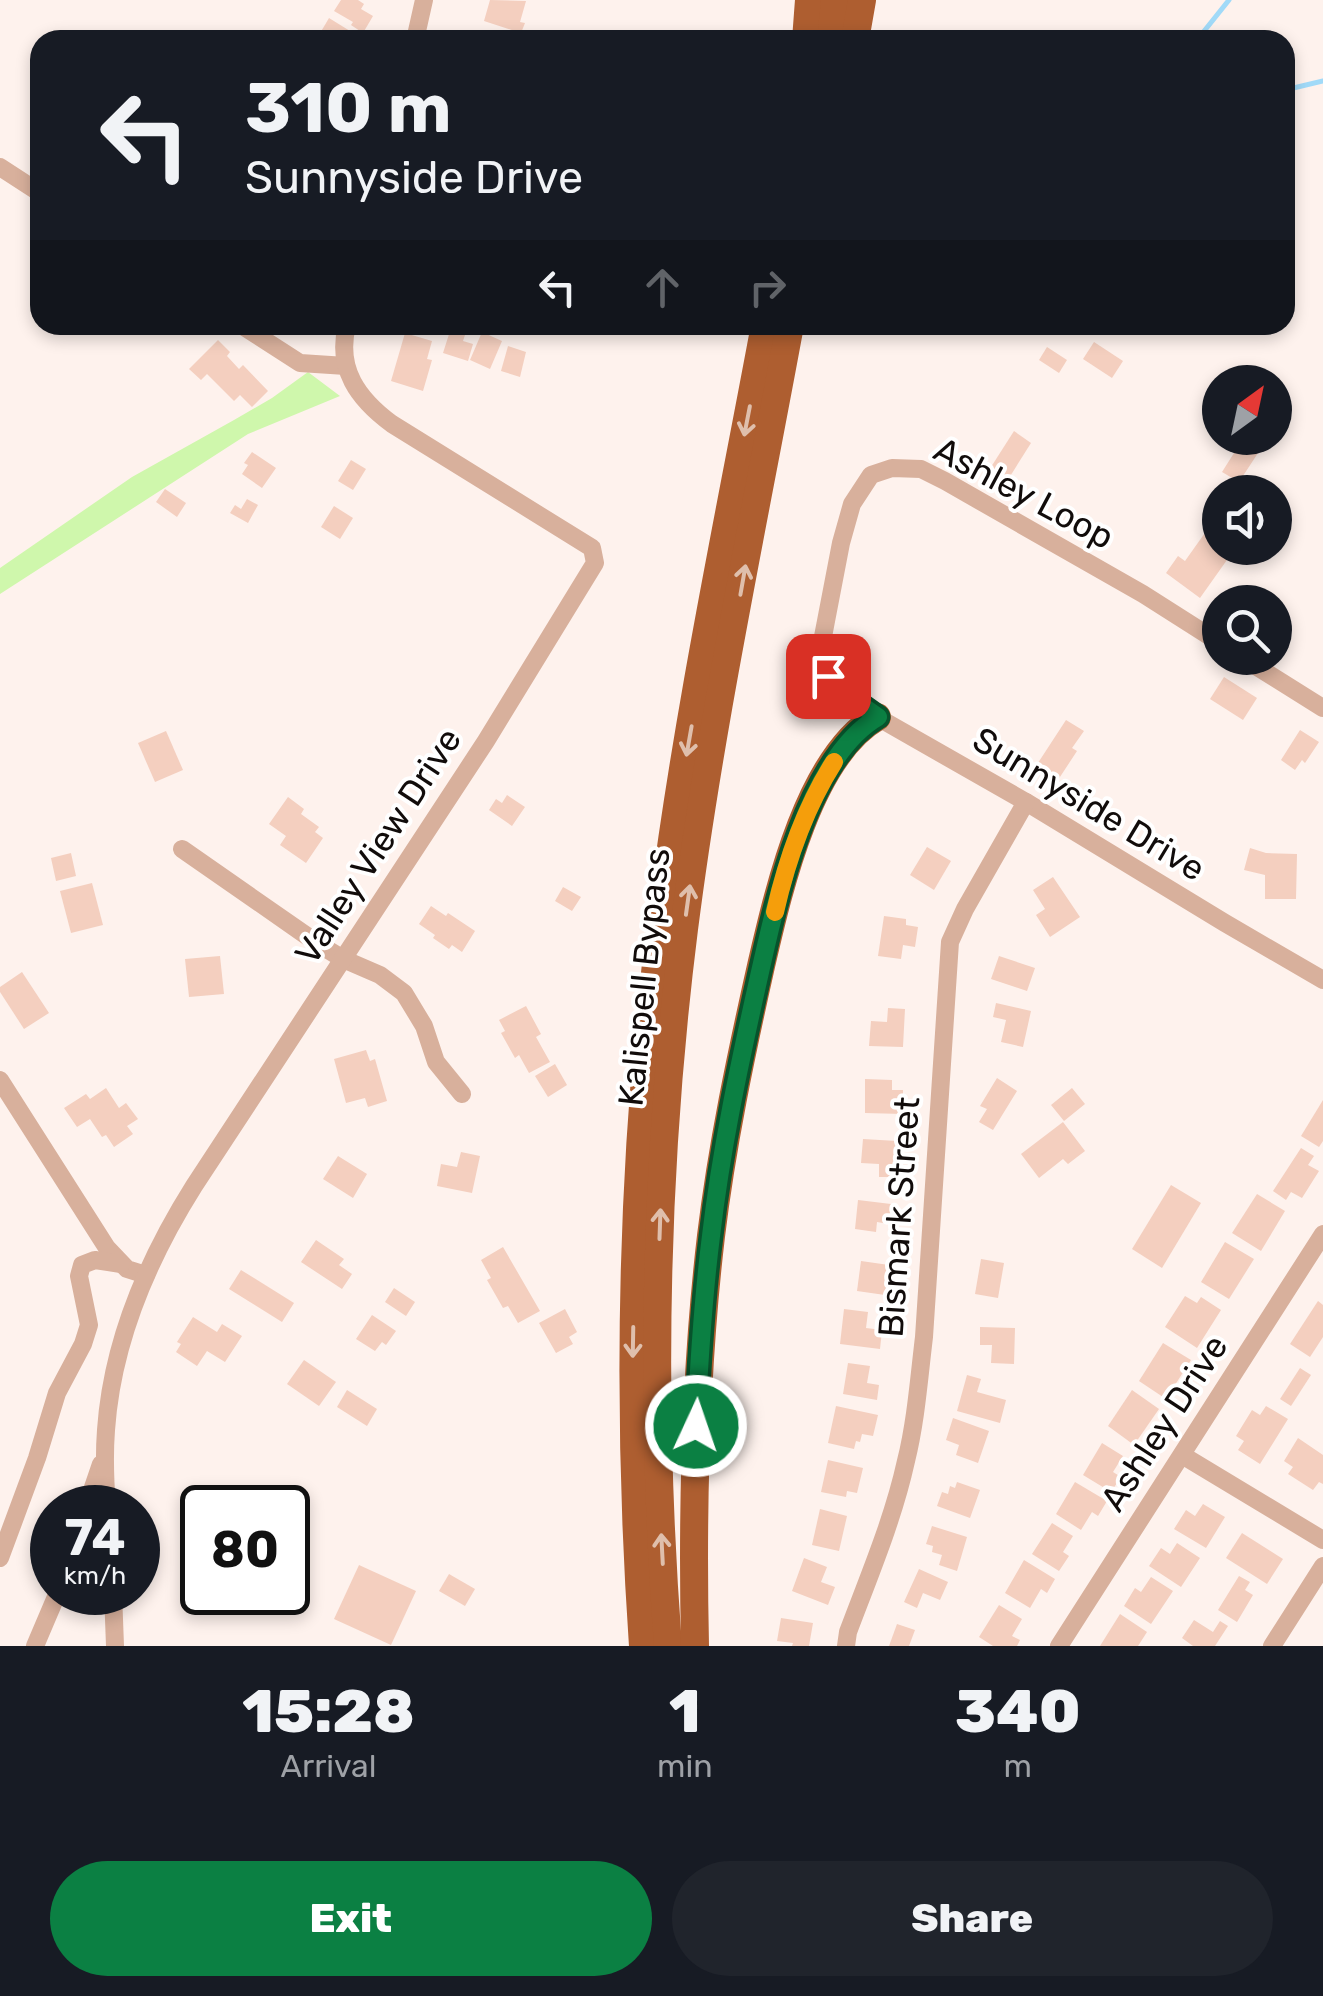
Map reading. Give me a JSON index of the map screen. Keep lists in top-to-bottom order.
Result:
{
  "streets": {
    "highway": ["Kalispell Bypass"],
    "street": [
      "Ashley Loop",
      "Sunnyside Drive",
      "Valley View Drive",
      "Bismark Street",
      "Ashley Drive"
    ]
  },
  "crossings": [
    ["Ashley Loop", "Sunnyside Drive"],
    ["Sunnyside Drive", "Bismark Street"]
  ],
  "north": "top right",
  "page": {
    "turn": ["310 m", "Sunnyside Drive"],
    "speed": "74 km/h",
    "limit": "80",
    "eta": [
      "15:28",
      "Arrival",
      "1",
      "min",
      "340",
      "m"
    ],
    "buttons": ["Exit", "Share"]
  }
}
